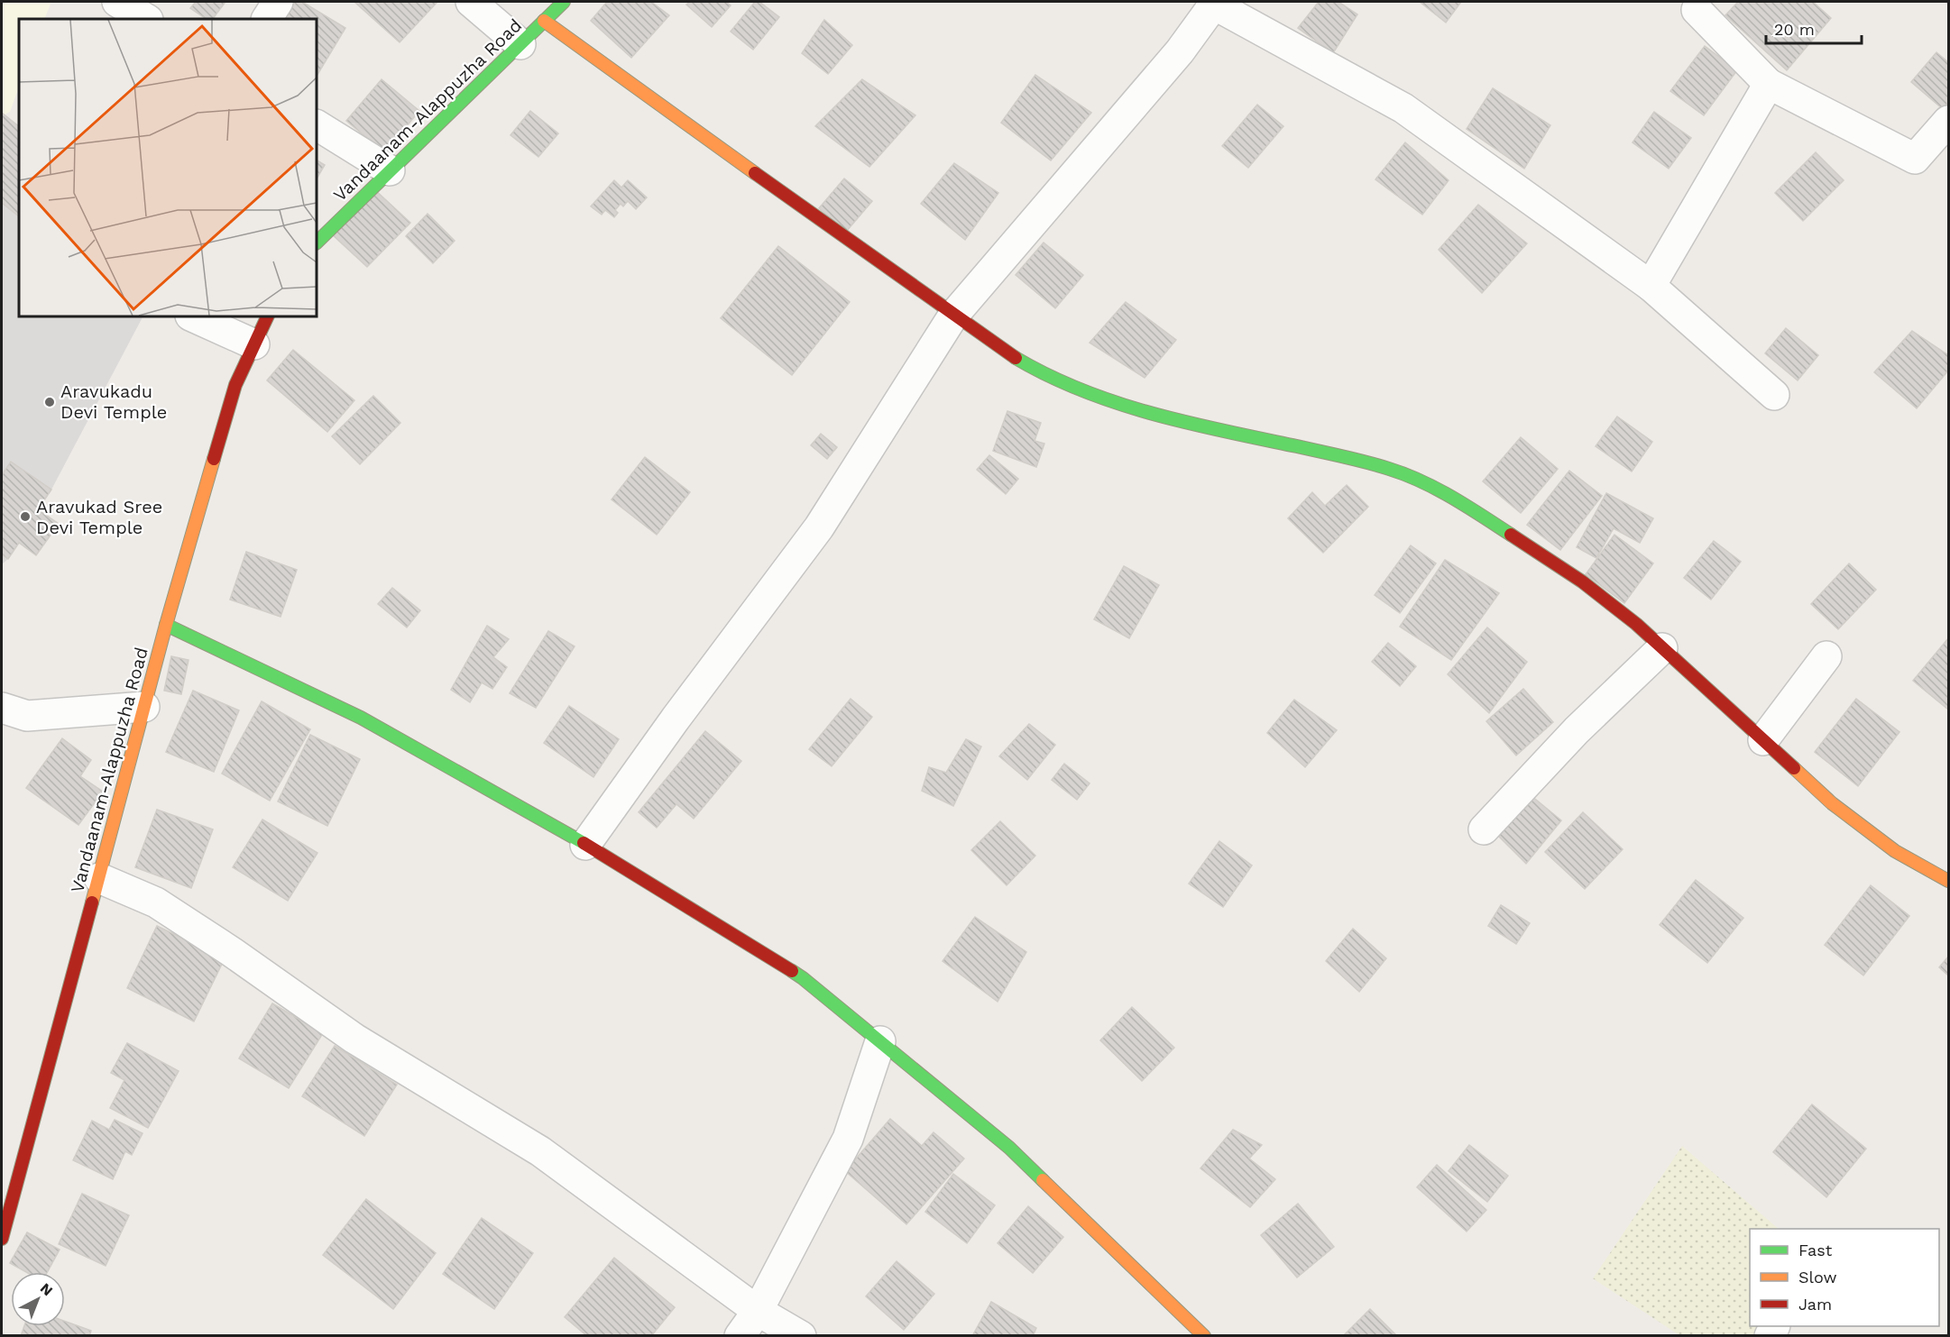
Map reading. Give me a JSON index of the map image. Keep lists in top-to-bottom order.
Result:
{
  "streets": {
    "street": ["Vandaanam-Alappuzha Road"]
  },
  "places": ["Aravukadu Devi Temple", "Aravukad Sree Devi Temple"],
  "legend": ["Fast", "Slow", "Jam"],
  "scale_bar": "20 m",
  "north": "top right"
}
